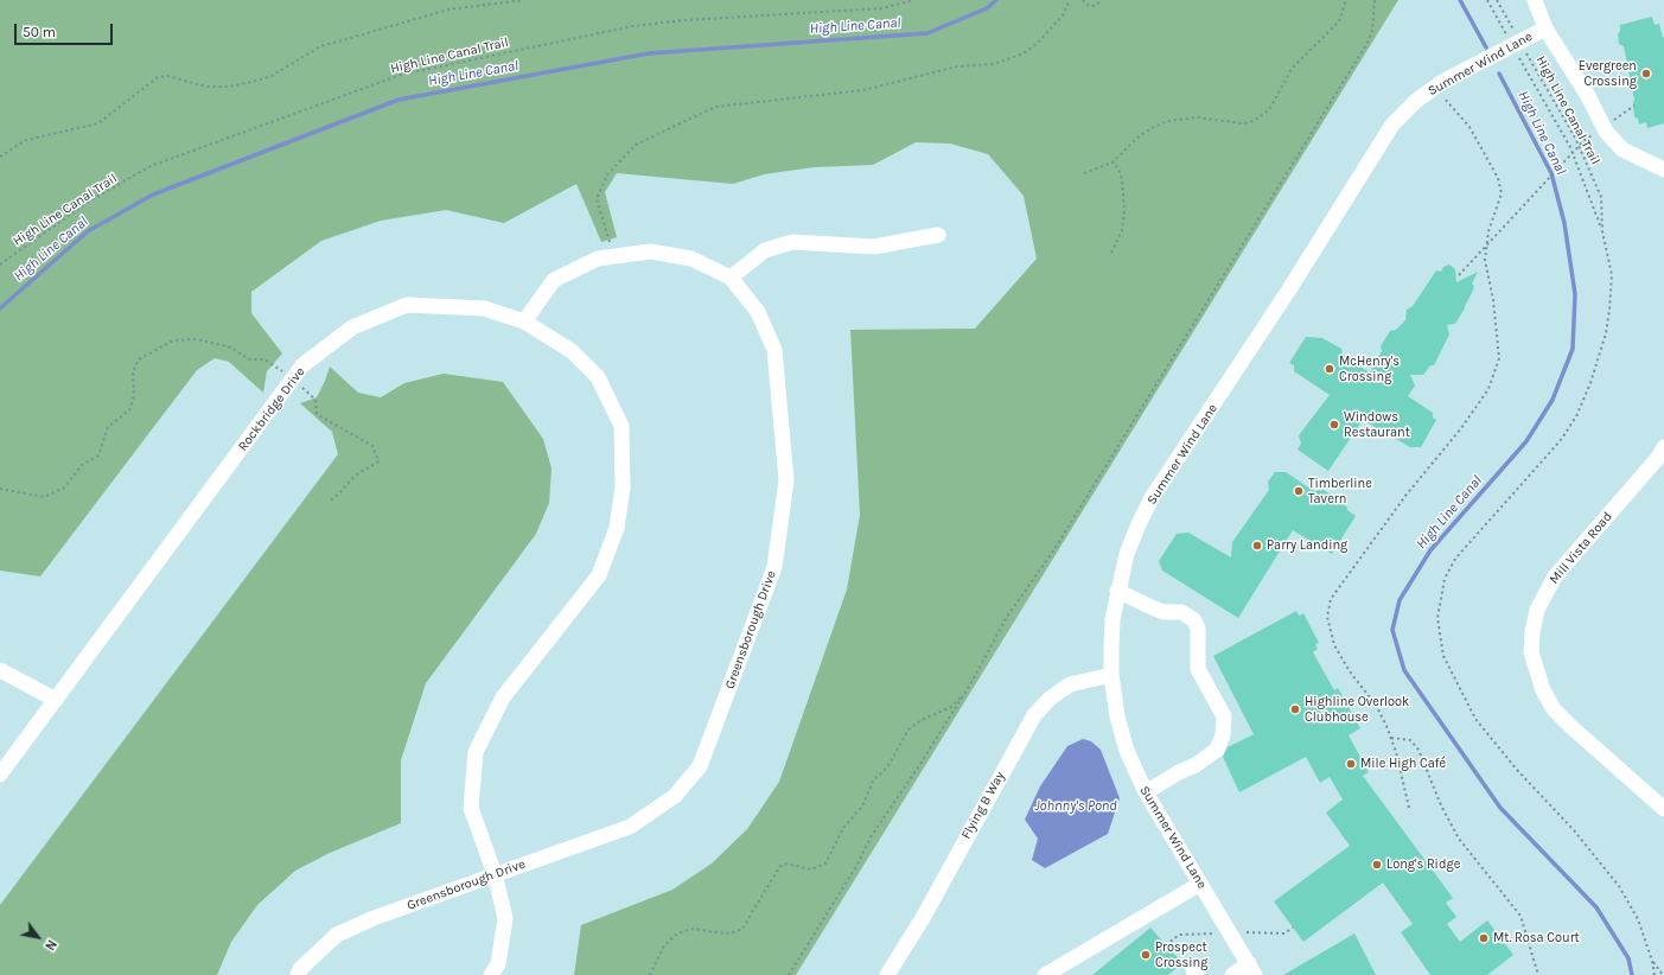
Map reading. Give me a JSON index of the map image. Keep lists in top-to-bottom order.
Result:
{
  "streets": {
    "street": [
      "Summer Wind Lane",
      "Rockbridge Drive",
      "Mill Vista Road",
      "Greensborough Drive",
      "Flying B Way"
    ],
    "path": ["High Line Canal Trail"]
  },
  "crossings": [
    ["High Line Canal Trail", "Summer Wind Lane"],
    ["Summer Wind Lane", "Flying B Way"],
    ["Rockbridge Drive", "Greensborough Drive"]
  ],
  "water": ["High Line Canal", "Johnny's Pond"],
  "places": [
    "Evergreen Crossing",
    "McHenry's Crossing",
    "Windows Restaurant",
    "Timberline Tavern",
    "Parry Landing",
    "Highline Overlook Clubhouse",
    "Mile High Café",
    "Long's Ridge",
    "Mt. Rosa Court",
    "Prospect Crossing"
  ],
  "scale_bar": "50 m",
  "north": "bottom right"
}
